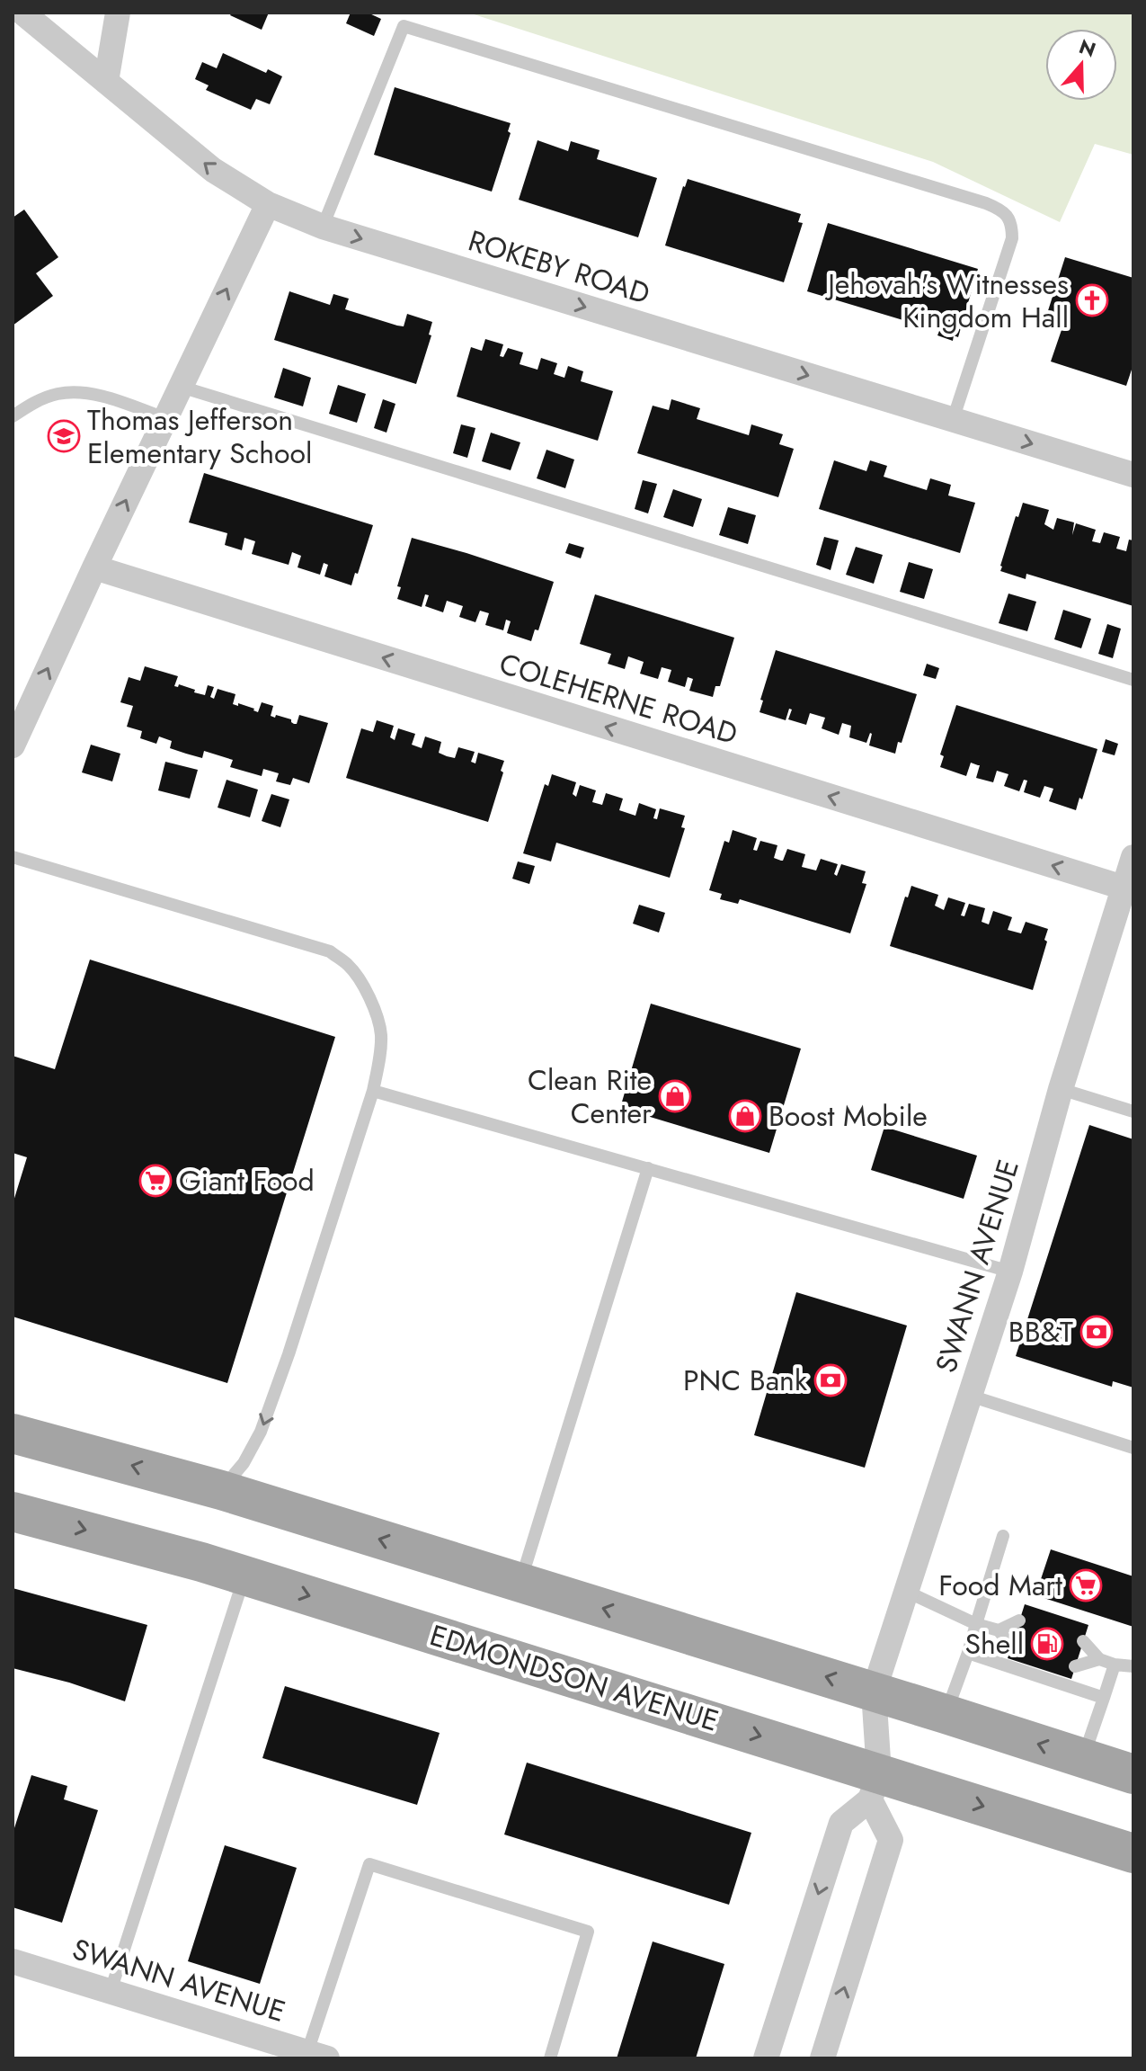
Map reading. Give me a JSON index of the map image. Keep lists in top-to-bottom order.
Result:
{
  "streets": {
    "main road": ["EDMONDSON AVENUE"],
    "street": ["ROKEBY ROAD", "COLEHERNE ROAD", "SWANN AVENUE"]
  },
  "crossings": [
    ["COLEHERNE ROAD", "SWANN AVENUE"]
  ],
  "one_way": ["COLEHERNE ROAD"],
  "places": {
    "church": ["Jehovah's Witnesses Kingdom Hall"],
    "school or university": ["Thomas Jefferson Elementary School"],
    "shop": ["Clean Rite Center", "Boost Mobile"],
    "supermarket": ["Giant Food", "Food Mart"],
    "bank": ["BB&T", "PNC Bank"],
    "fuel station": ["Shell"]
  },
  "north": "top"
}
